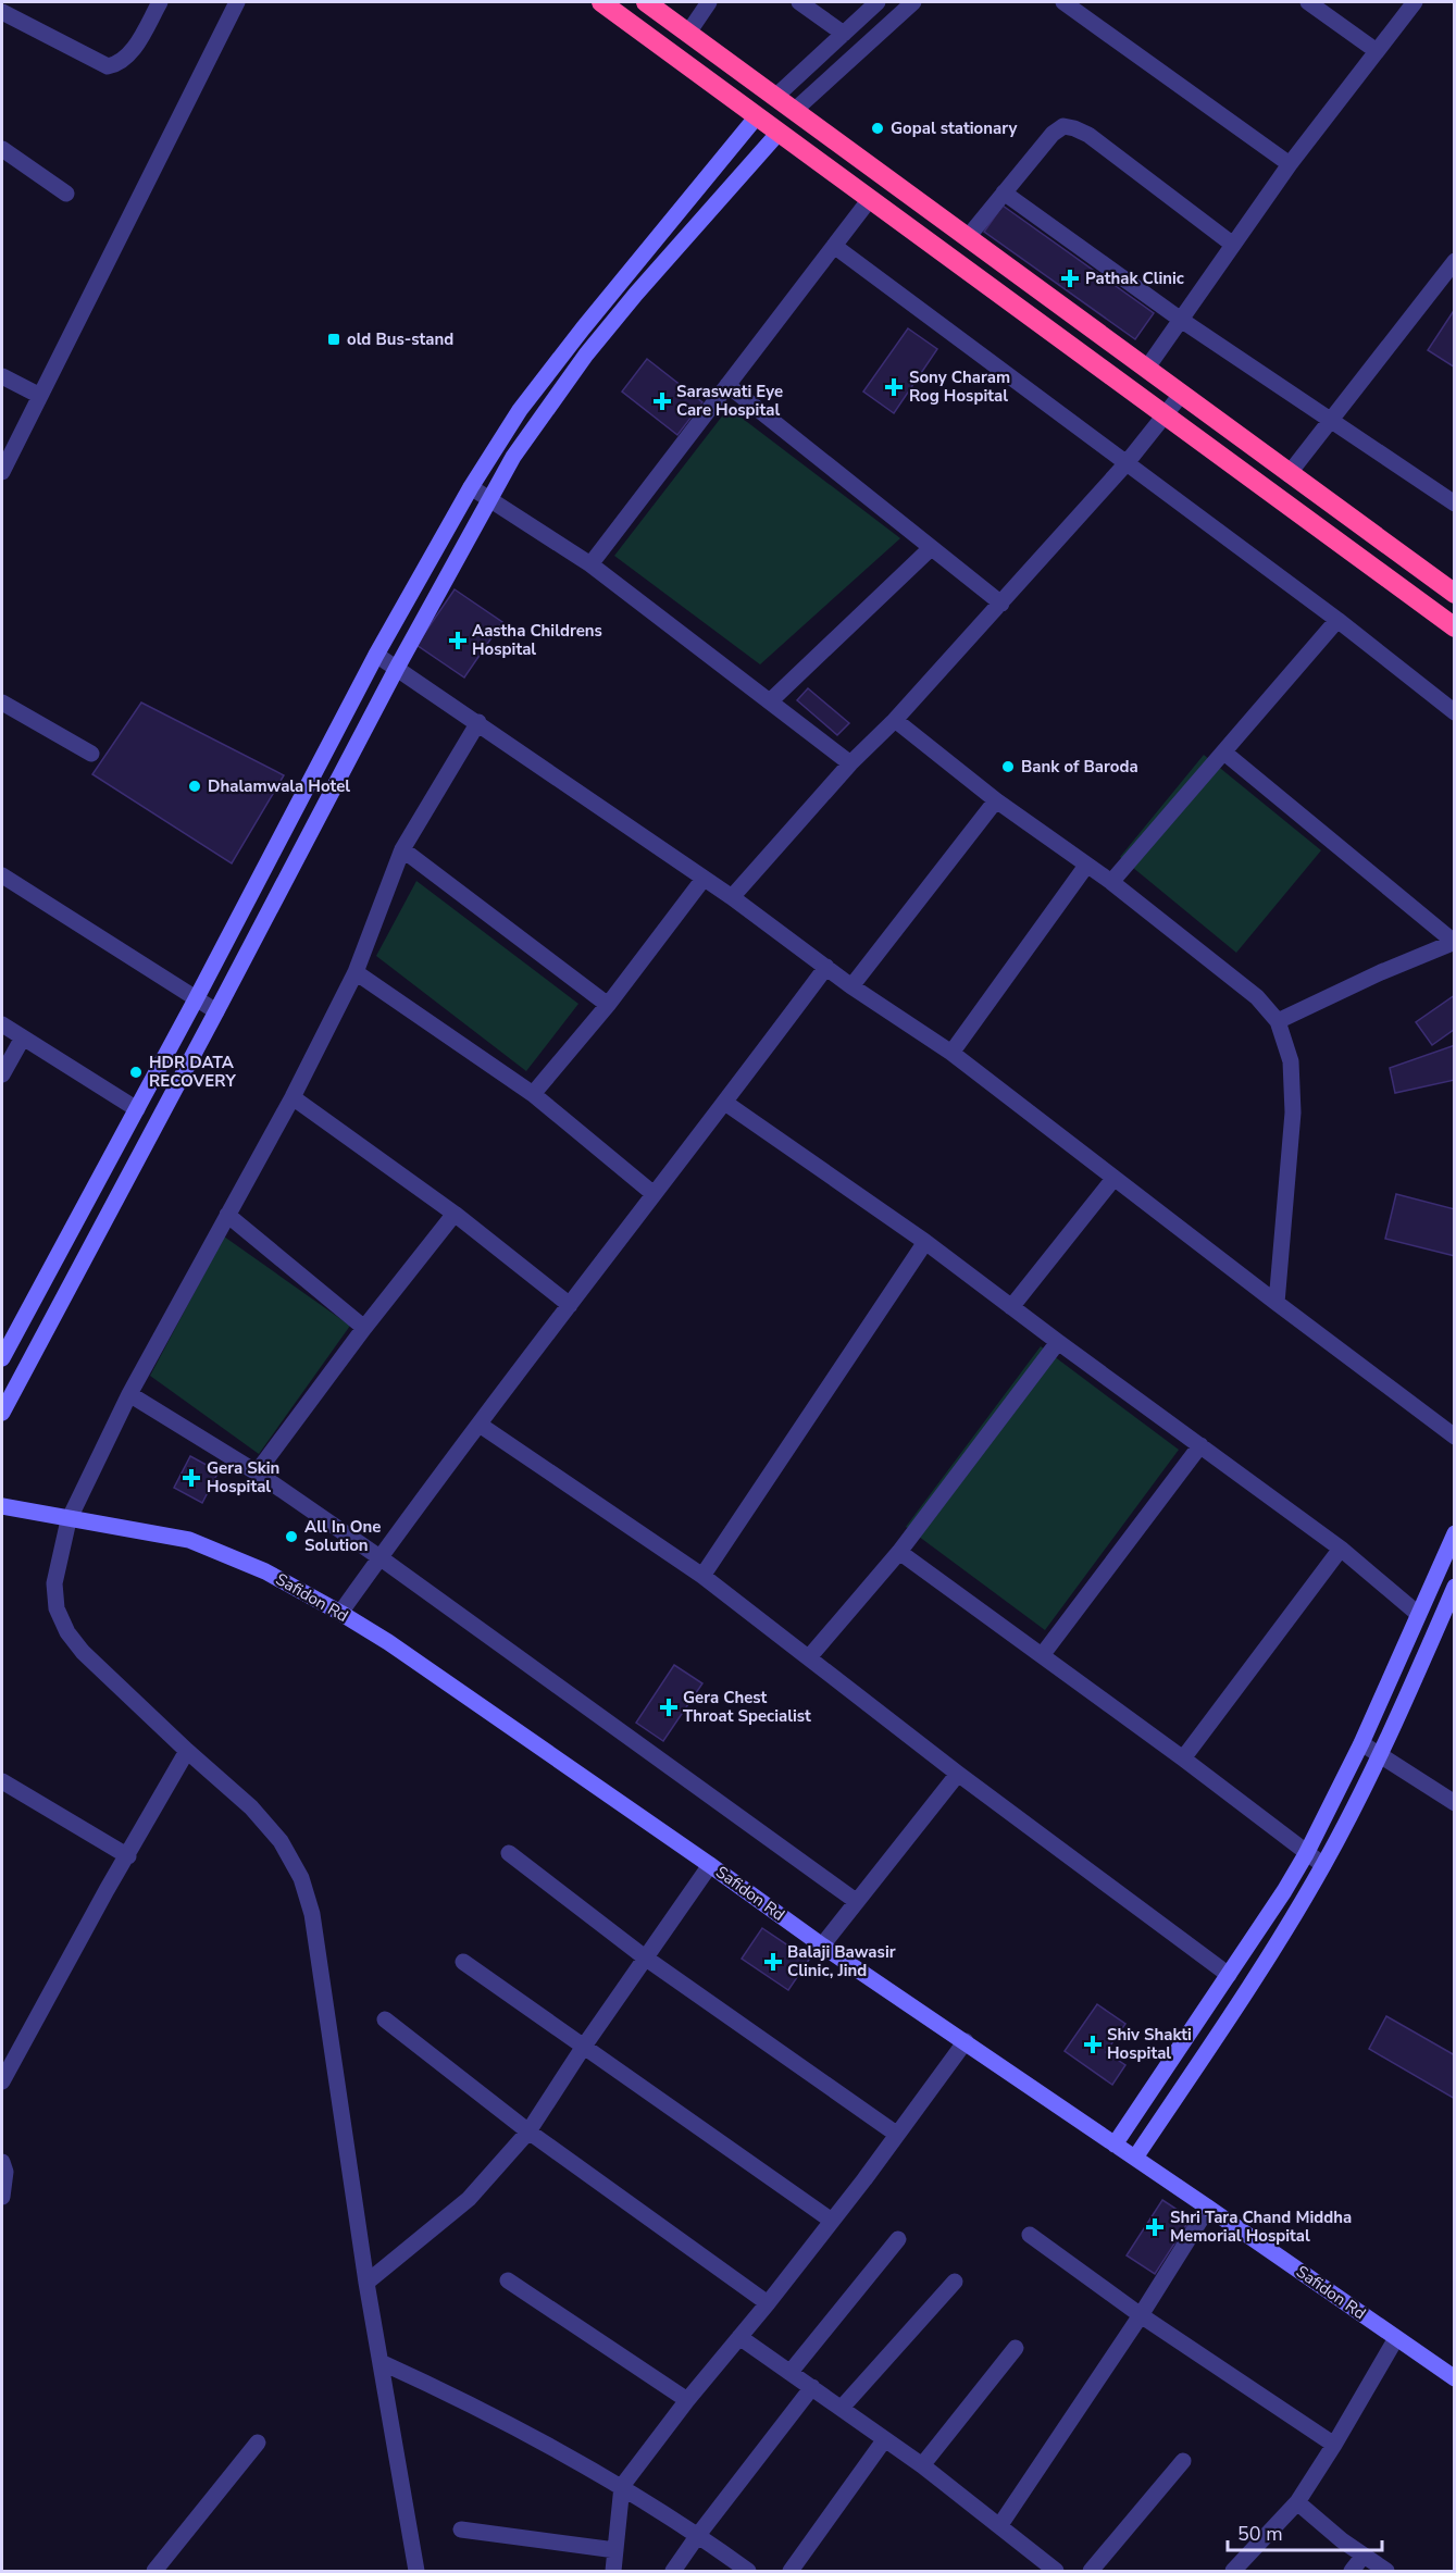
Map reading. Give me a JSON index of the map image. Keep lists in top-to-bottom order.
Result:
{
  "streets": {
    "street": ["Safidon Rd"]
  },
  "places": {
    "other": [
      "Gopal stationary",
      "Bank of Baroda",
      "Dhalamwala Hotel",
      "HDR DATA RECOVERY",
      "All In One Solution"
    ],
    "health": [
      "Pathak Clinic",
      "Sony Charam Rog Hospital",
      "Saraswati Eye Care Hospital",
      "Aastha Childrens Hospital",
      "Gera Skin Hospital",
      "Gera Chest Throat Specialist",
      "Balaji Bawasir Clinic, Jind",
      "Shiv Shakti Hospital",
      "Shri Tara Chand Middha Memorial Hospital"
    ],
    "transit": ["old Bus-stand"]
  },
  "scale_bar": "50 m"
}
